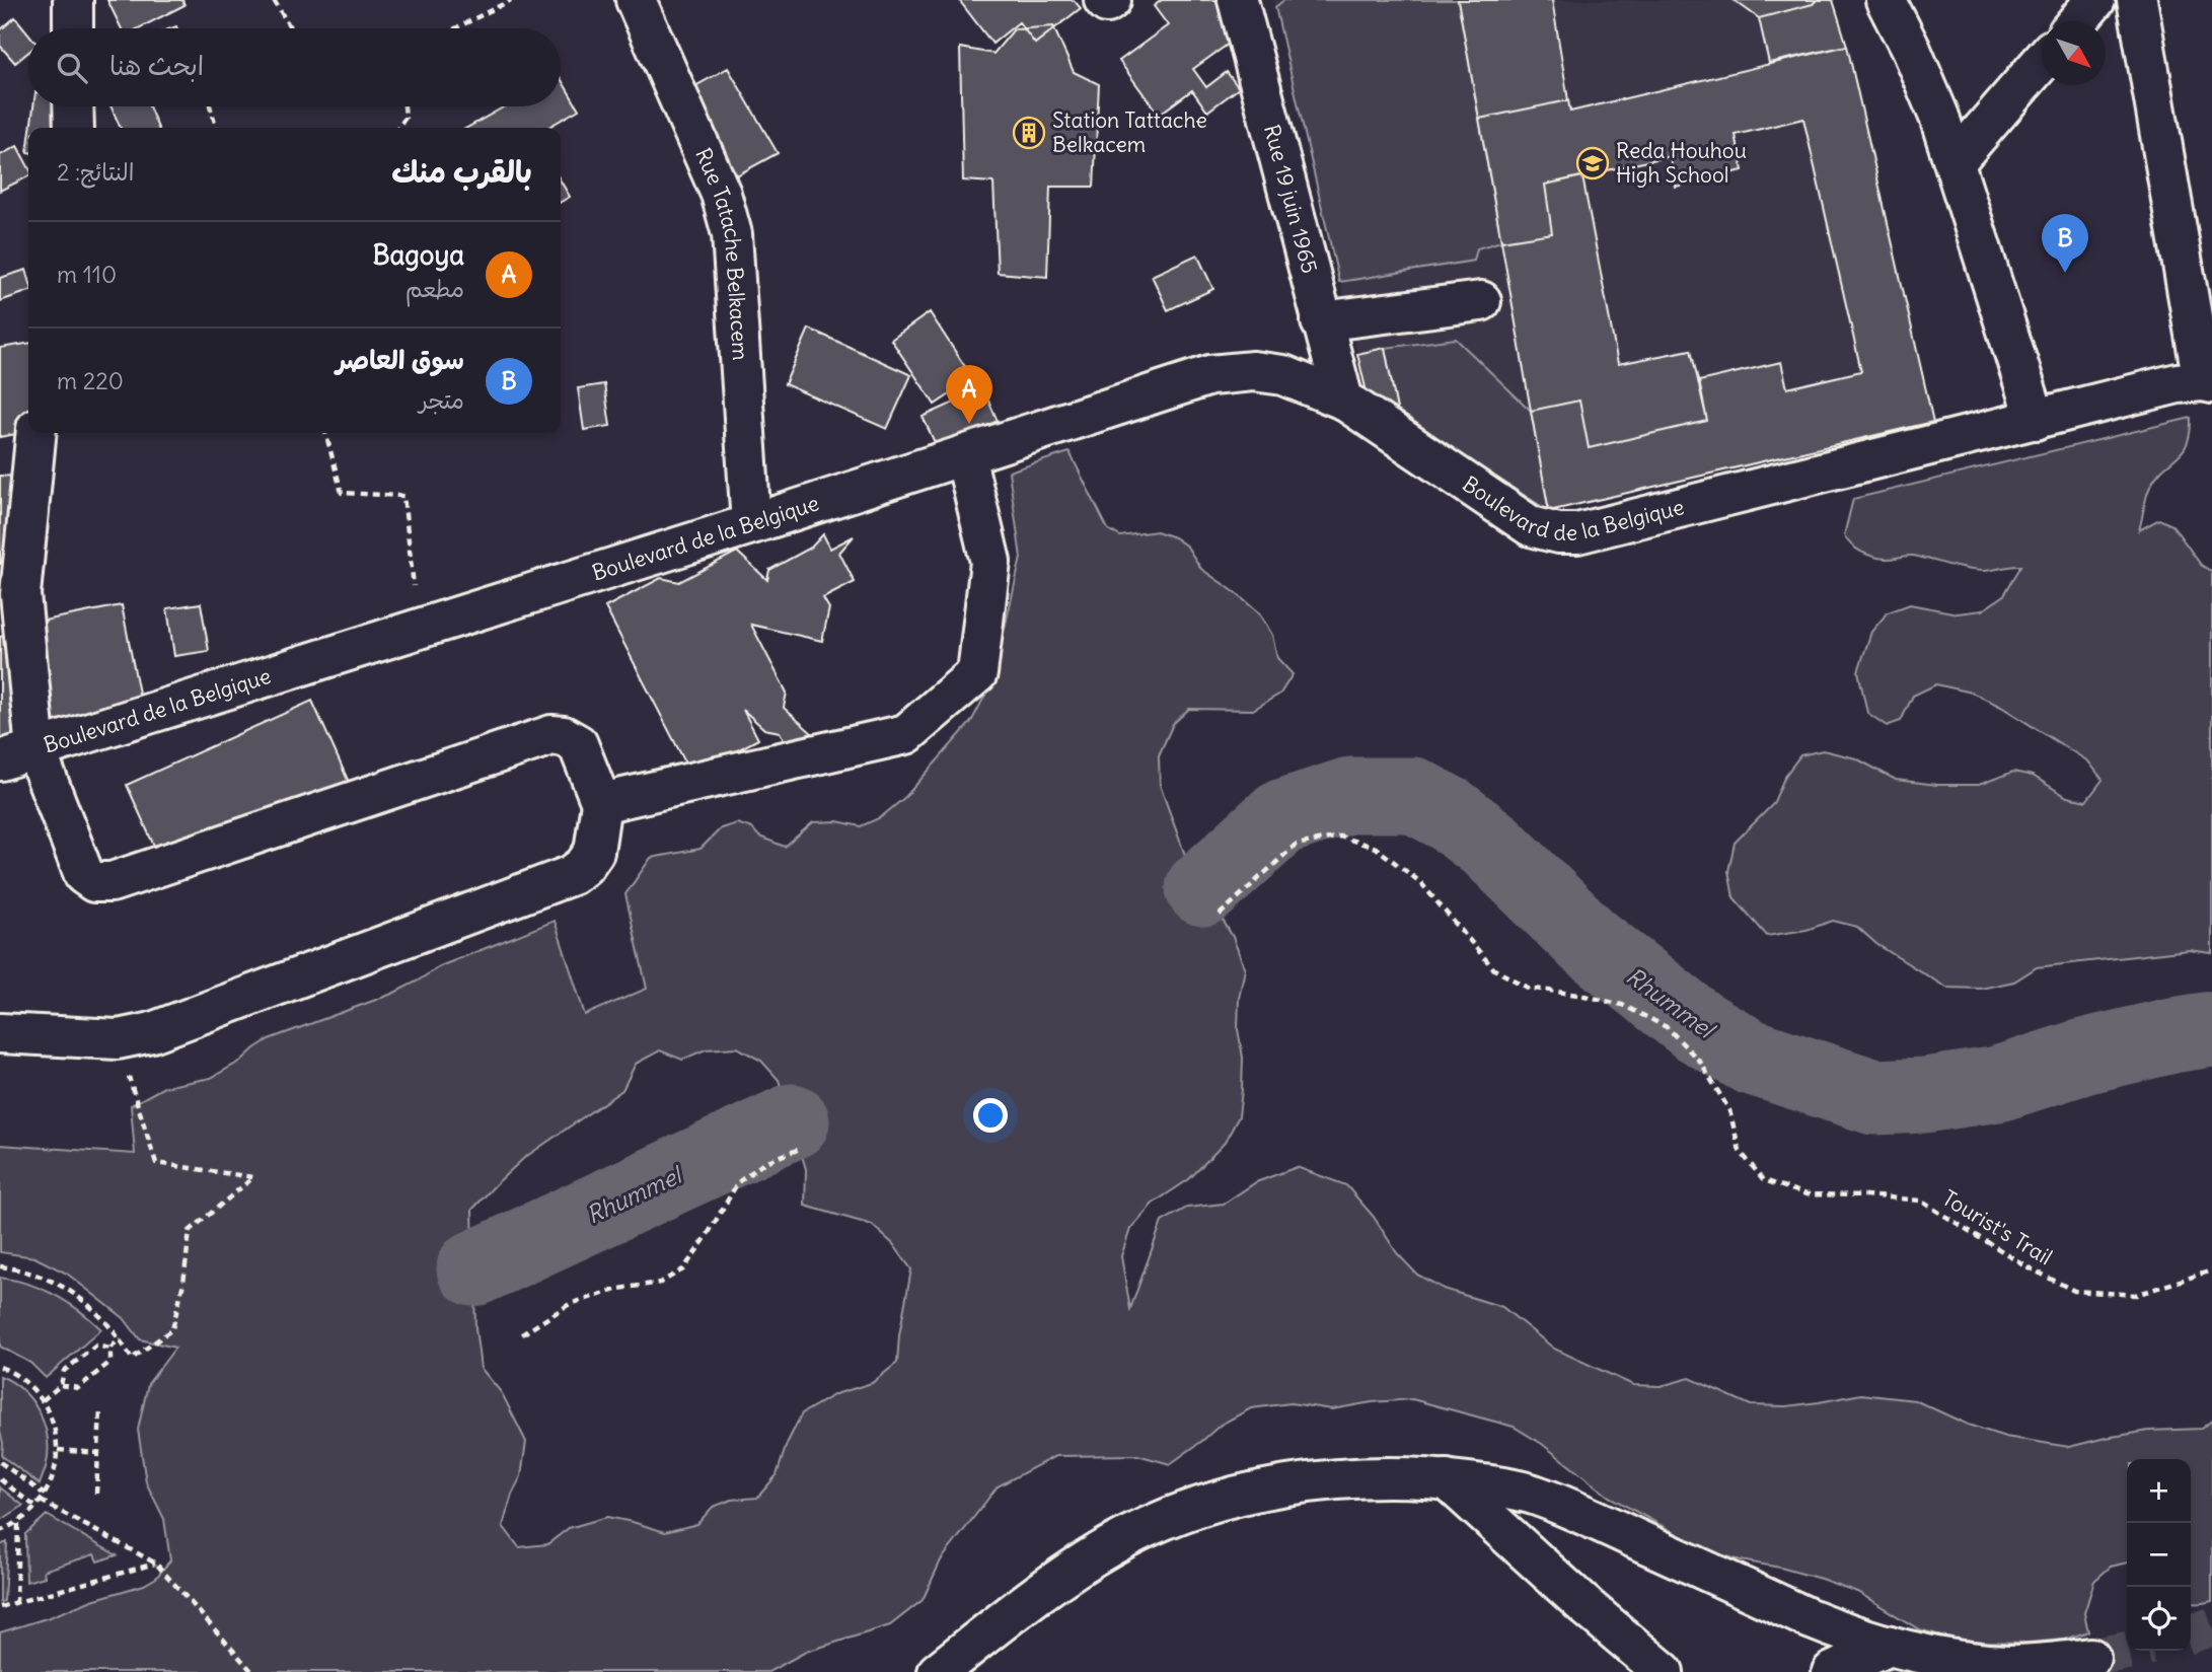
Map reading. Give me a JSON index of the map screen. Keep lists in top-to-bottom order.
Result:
{
  "streets": {
    "main road": ["Rue 19 juin 1965", "Rue Tatache Belkacem", "Boulevard de la Belgique"],
    "path": ["Tourist's Trail"]
  },
  "crossings": [
    ["Rue 19 juin 1965", "Boulevard de la Belgique"],
    ["Rue Tatache Belkacem", "Boulevard de la Belgique"]
  ],
  "water": ["Rhummel"],
  "places": {
    "building": ["Station Tattache Belkacem"],
    "school or university": ["Reda Houhou High School"]
  },
  "north": "bottom right",
  "page": {
    "search": "ابحث هنا",
    "heading": ["بالقرب منك", "النتائج: 2"],
    "pins": ["B", "A"],
    "list": [
      {
        "mark": "A",
        "name": "Bagoya",
        "note": "مطعم",
        "value": "110 m"
      },
      {
        "mark": "B",
        "name": "سوق العاصر",
        "note": "متجر",
        "value": "220 m"
      }
    ],
    "map_buttons": ["+", "−"]
  }
}
